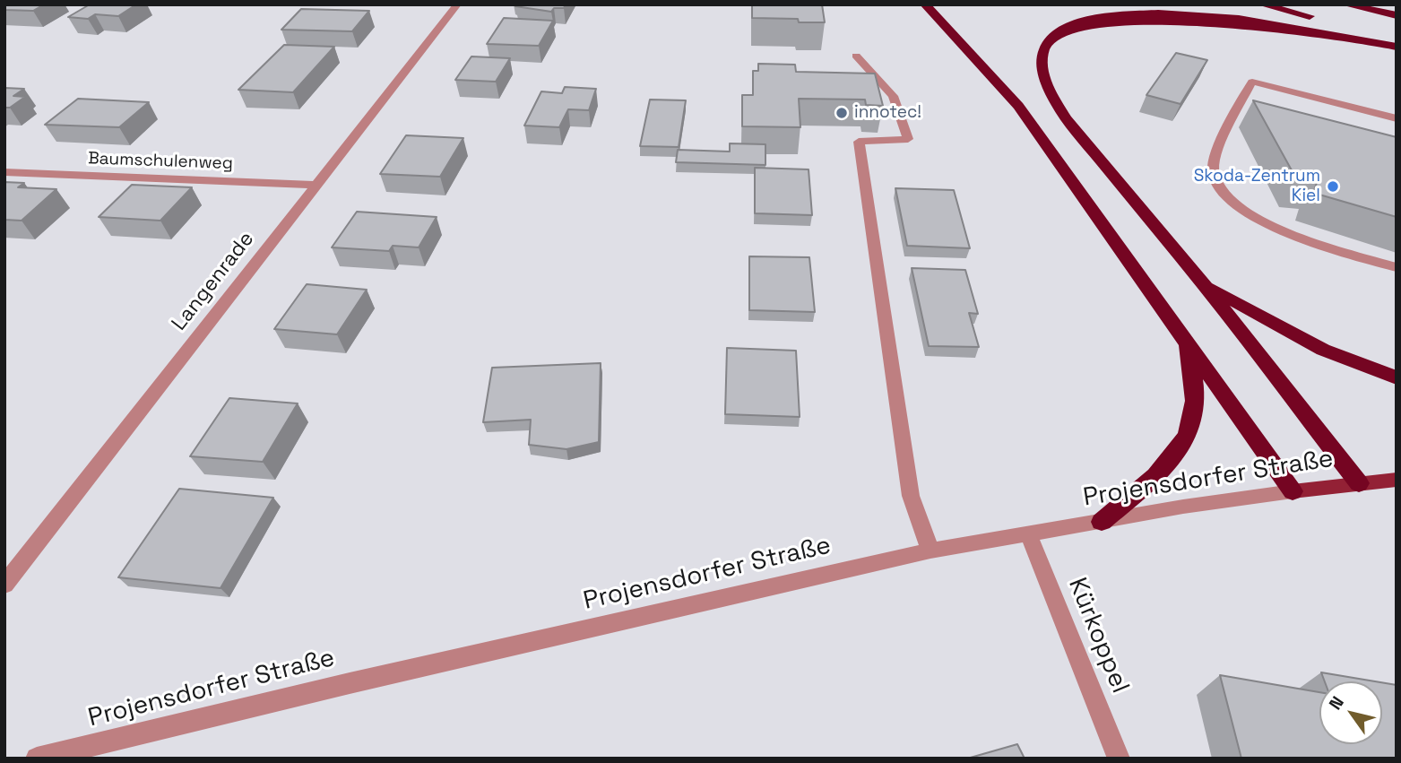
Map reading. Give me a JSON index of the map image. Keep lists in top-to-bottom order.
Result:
{
  "streets": {
    "main road": ["Projensdorfer Straße"],
    "street": ["Baumschulenweg", "Langenrade", "Kürkoppel"]
  },
  "crossings": [
    ["Baumschulenweg", "Langenrade"],
    ["Projensdorfer Straße", "Kürkoppel"]
  ],
  "places": ["innotec!", "Skoda-Zentrum Kiel"],
  "north": "top left"
}
